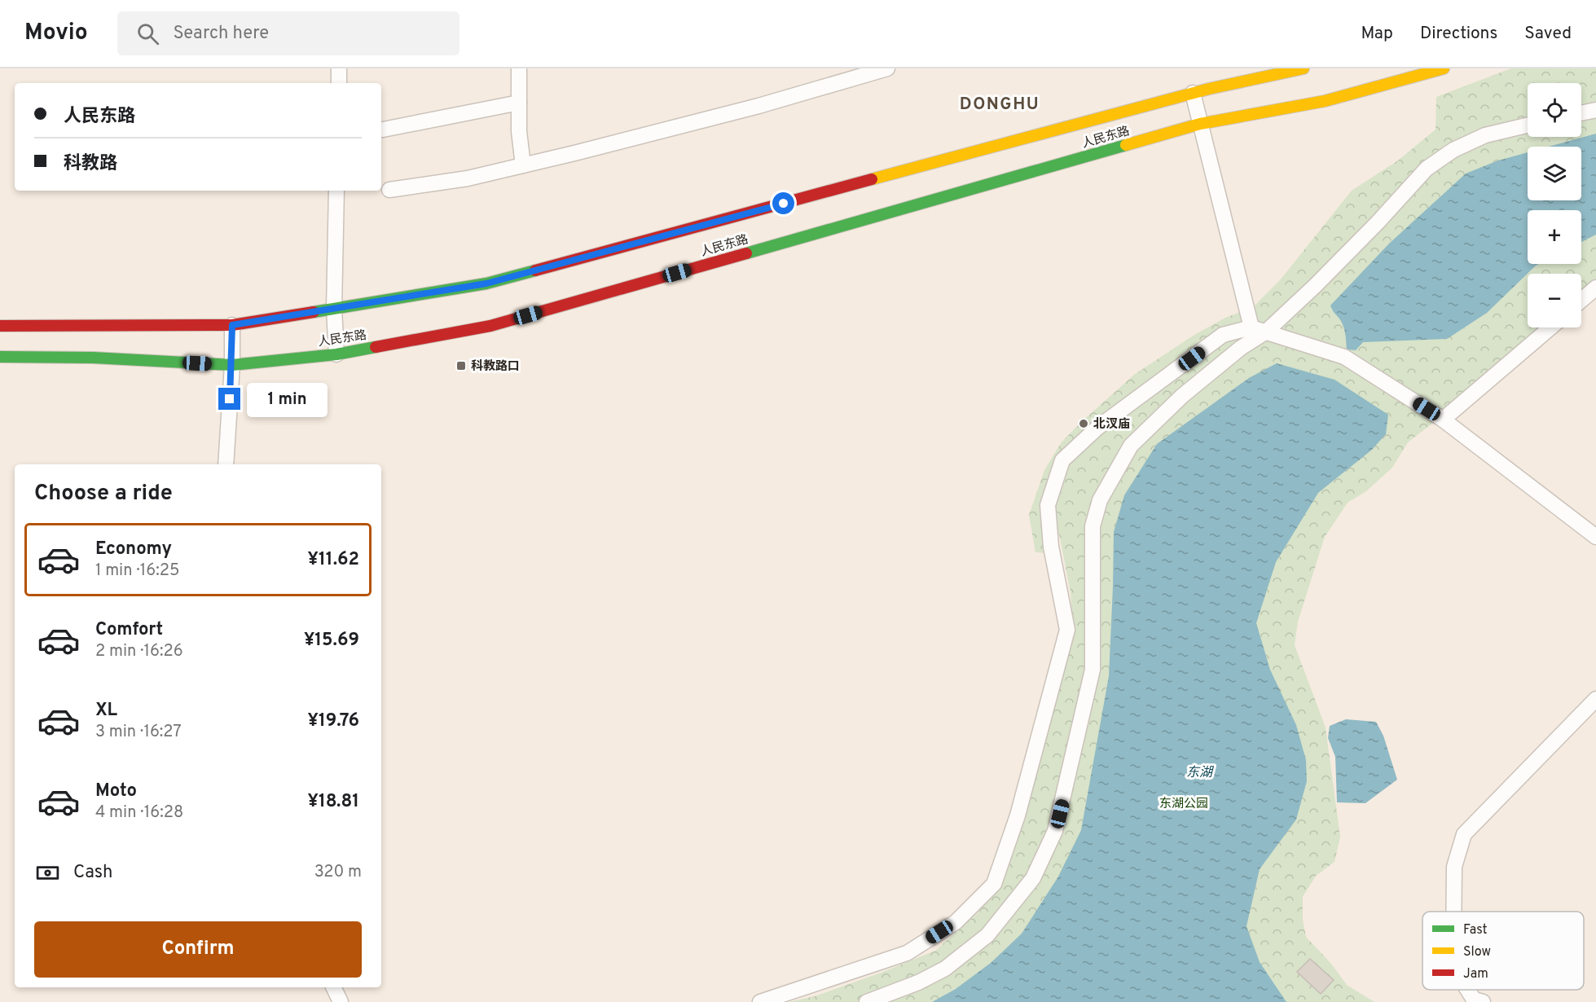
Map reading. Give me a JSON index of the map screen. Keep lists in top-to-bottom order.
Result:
{
  "streets": {
    "main road": ["人民东路"]
  },
  "districts": ["DONGHU"],
  "water": ["东湖"],
  "parks": ["东湖公园"],
  "places": {
    "transit": ["科教路口"],
    "other": ["北汊庙"]
  },
  "legend": ["Fast", "Slow", "Jam"],
  "page": {
    "header": "Movio",
    "search": "Search here",
    "nav": ["Map", "Directions", "Saved"],
    "map_buttons": ["+", "−"],
    "banner": ["人民东路", "科教路"],
    "bubble": "1 min",
    "heading": "Choose a ride",
    "list": [
      {
        "name": "Economy",
        "note": "1 min · 16:25",
        "value": "¥11.62"
      },
      {
        "name": "Comfort",
        "note": "2 min · 16:26",
        "value": "¥15.69"
      },
      {
        "name": "XL",
        "note": "3 min · 16:27",
        "value": "¥19.76"
      },
      {
        "name": "Moto",
        "note": "4 min · 16:28",
        "value": "¥18.81"
      }
    ],
    "pay": ["Cash", "320 m"],
    "buttons": "Confirm"
  }
}
